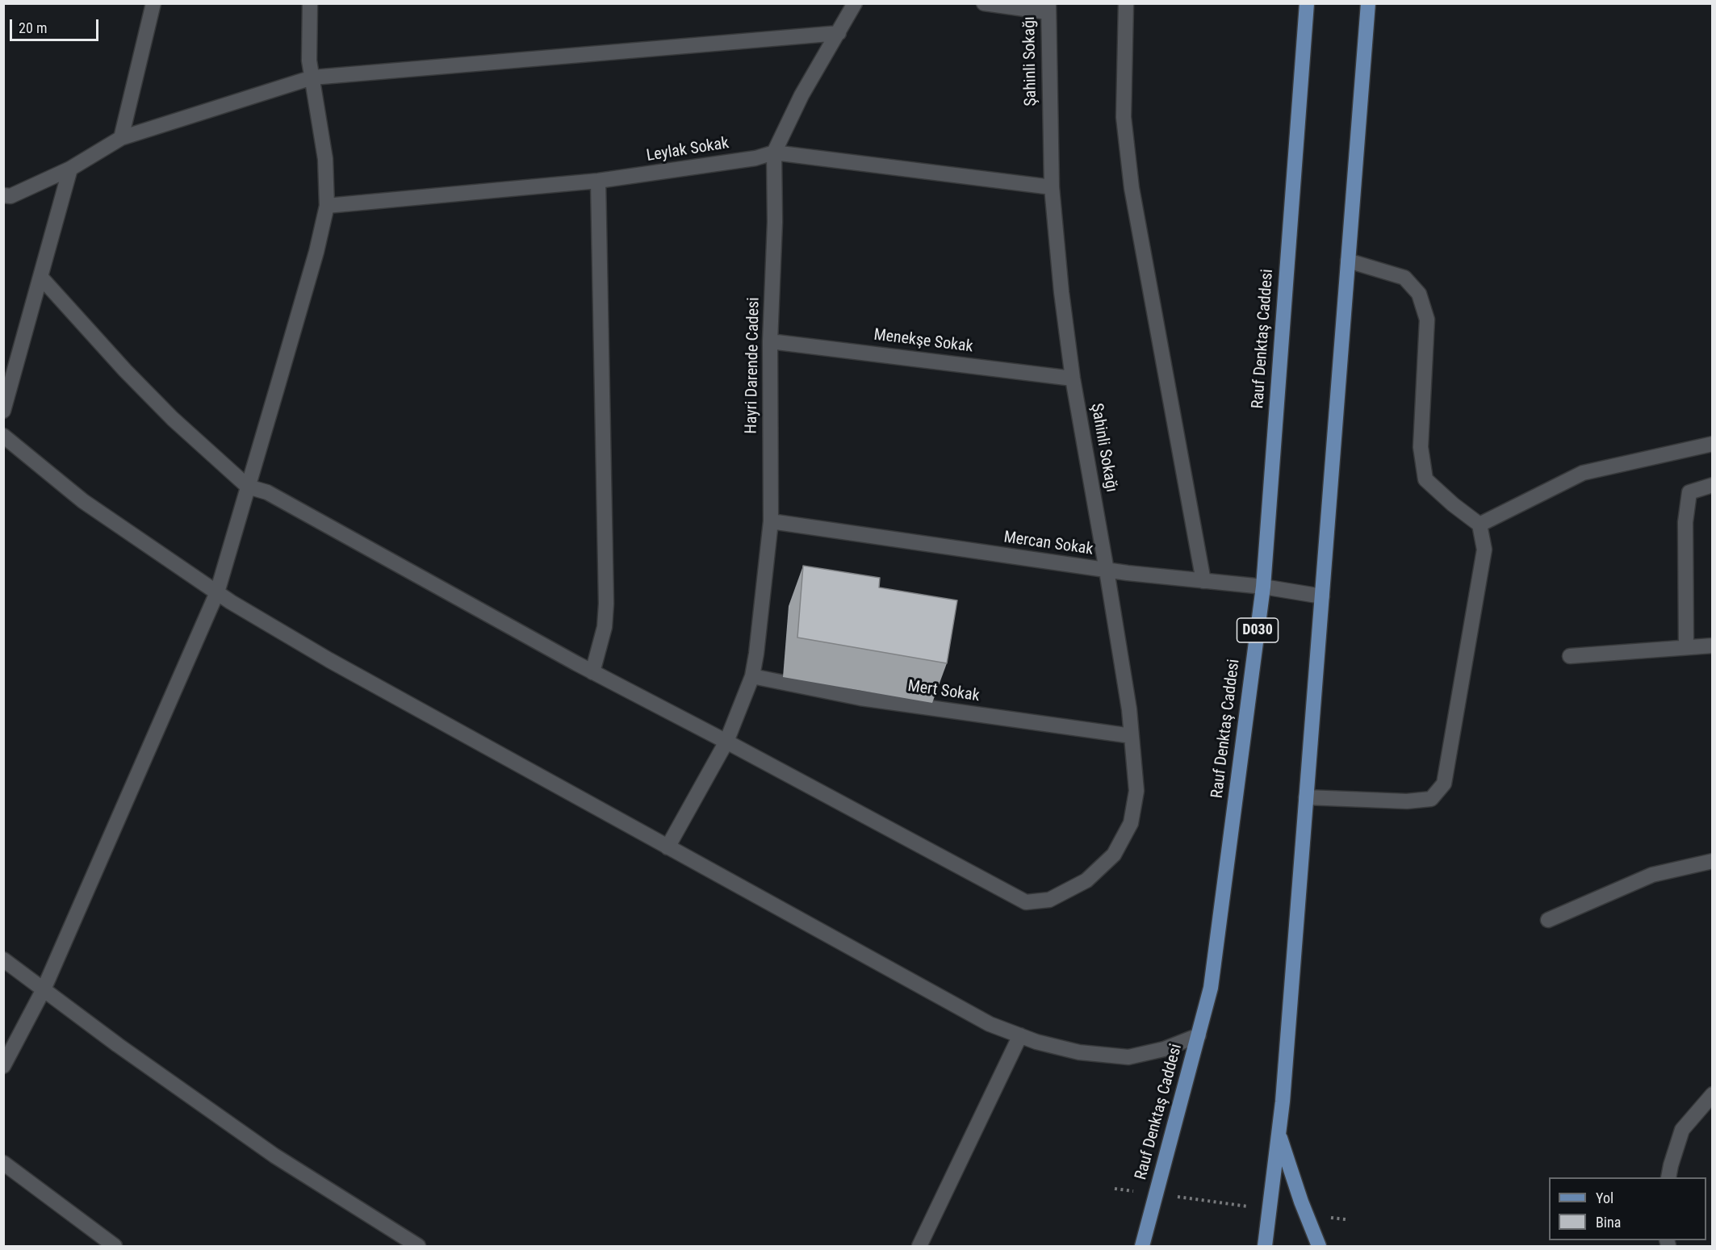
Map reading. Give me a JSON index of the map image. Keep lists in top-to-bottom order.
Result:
{
  "streets": {
    "main road": ["Rauf Denktaş Caddesi", "D030"],
    "street": [
      "Şahinli Sokağı",
      "Leylak Sokak",
      "Menekşe Sokak",
      "Hayri Darende Cadesi",
      "Mercan Sokak",
      "Mert Sokak"
    ]
  },
  "crossings": [
    ["Şahinli Sokağı", "Leylak Sokak"],
    ["Şahinli Sokağı", "Menekşe Sokak"],
    ["Şahinli Sokağı", "Hayri Darende Cadesi"],
    ["Şahinli Sokağı", "Mercan Sokak"],
    ["Şahinli Sokağı", "Mert Sokak"],
    ["Leylak Sokak", "Hayri Darende Cadesi"],
    ["Rauf Denktaş Caddesi", "Mercan Sokak"],
    ["Menekşe Sokak", "Hayri Darende Cadesi"],
    ["Hayri Darende Cadesi", "Mercan Sokak"],
    ["Hayri Darende Cadesi", "Mert Sokak"]
  ],
  "legend": ["Yol", "Bina"],
  "scale_bar": "20 m"
}
